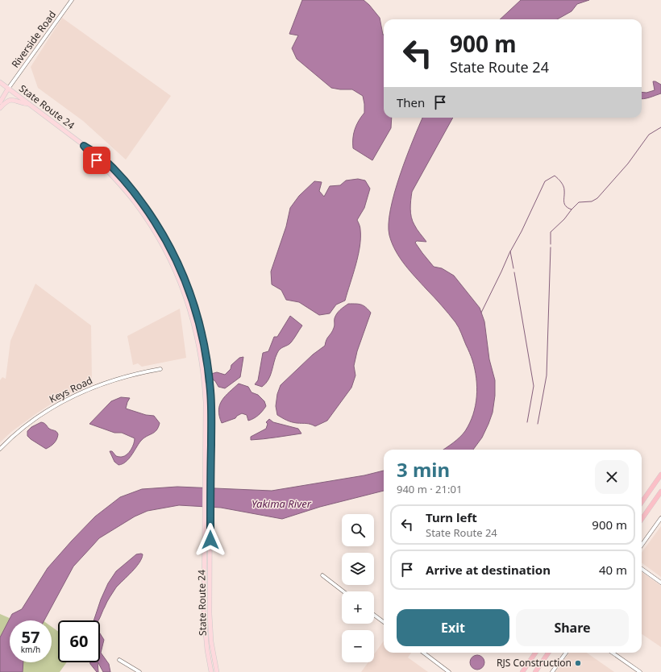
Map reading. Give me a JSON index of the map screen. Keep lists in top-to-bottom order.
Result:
{
  "streets": {
    "main road": ["State Route 24"],
    "street": ["Riverside Road", "Keys Road"]
  },
  "crossings": [
    ["Riverside Road", "State Route 24"]
  ],
  "water": ["Yakima River"],
  "places": ["RJS Construction"],
  "page": {
    "turn": ["900 m", "State Route 24"],
    "then": "Then",
    "heading": ["3 min", "940 m · 21:01"],
    "list": [
      {
        "name": "Turn left",
        "note": "State Route 24",
        "value": "900 m"
      },
      {
        "name": "Arrive at destination",
        "value": "40 m"
      }
    ],
    "map_buttons": ["+", "−"],
    "buttons": ["Exit", "Share"],
    "speed": "57 km/h",
    "limit": "60"
  }
}
